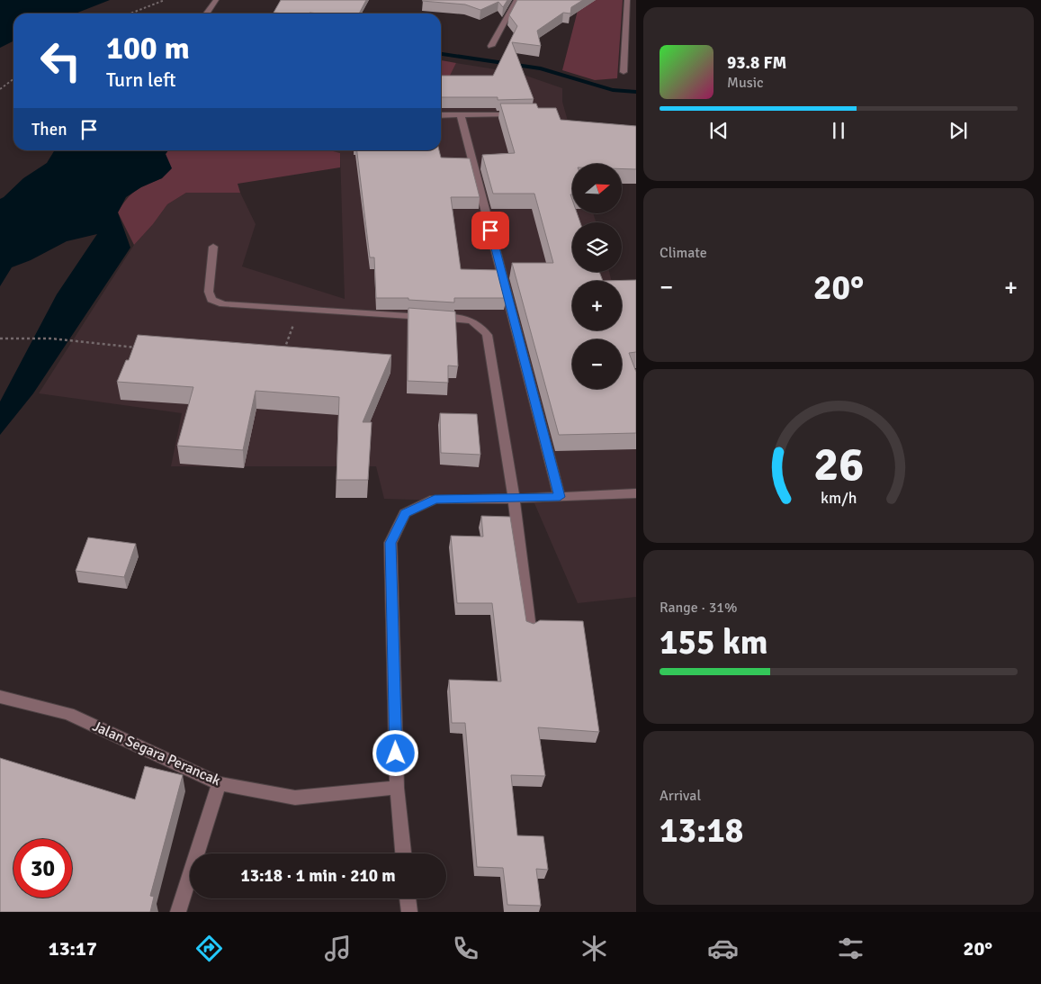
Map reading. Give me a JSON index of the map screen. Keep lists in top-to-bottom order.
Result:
{
  "streets": {
    "street": ["Jalan Segara Perancak"]
  },
  "north": "right",
  "page": {
    "turn": ["100 m", "Turn left"],
    "song": ["93.8 FM", "Music"],
    "then": "Then",
    "map_buttons": ["+", "−"],
    "tile": [
      "Climate",
      ["Range · 31%", "155 km"],
      ["Arrival", "13:18"]
    ],
    "heat": ["−", "20°", "+"],
    "limit": "30",
    "trip": "13:18 · 1 min · 210 m",
    "tabs": ["13:17", "20°"],
    "gauge": ["26", "km/h"]
  }
}
